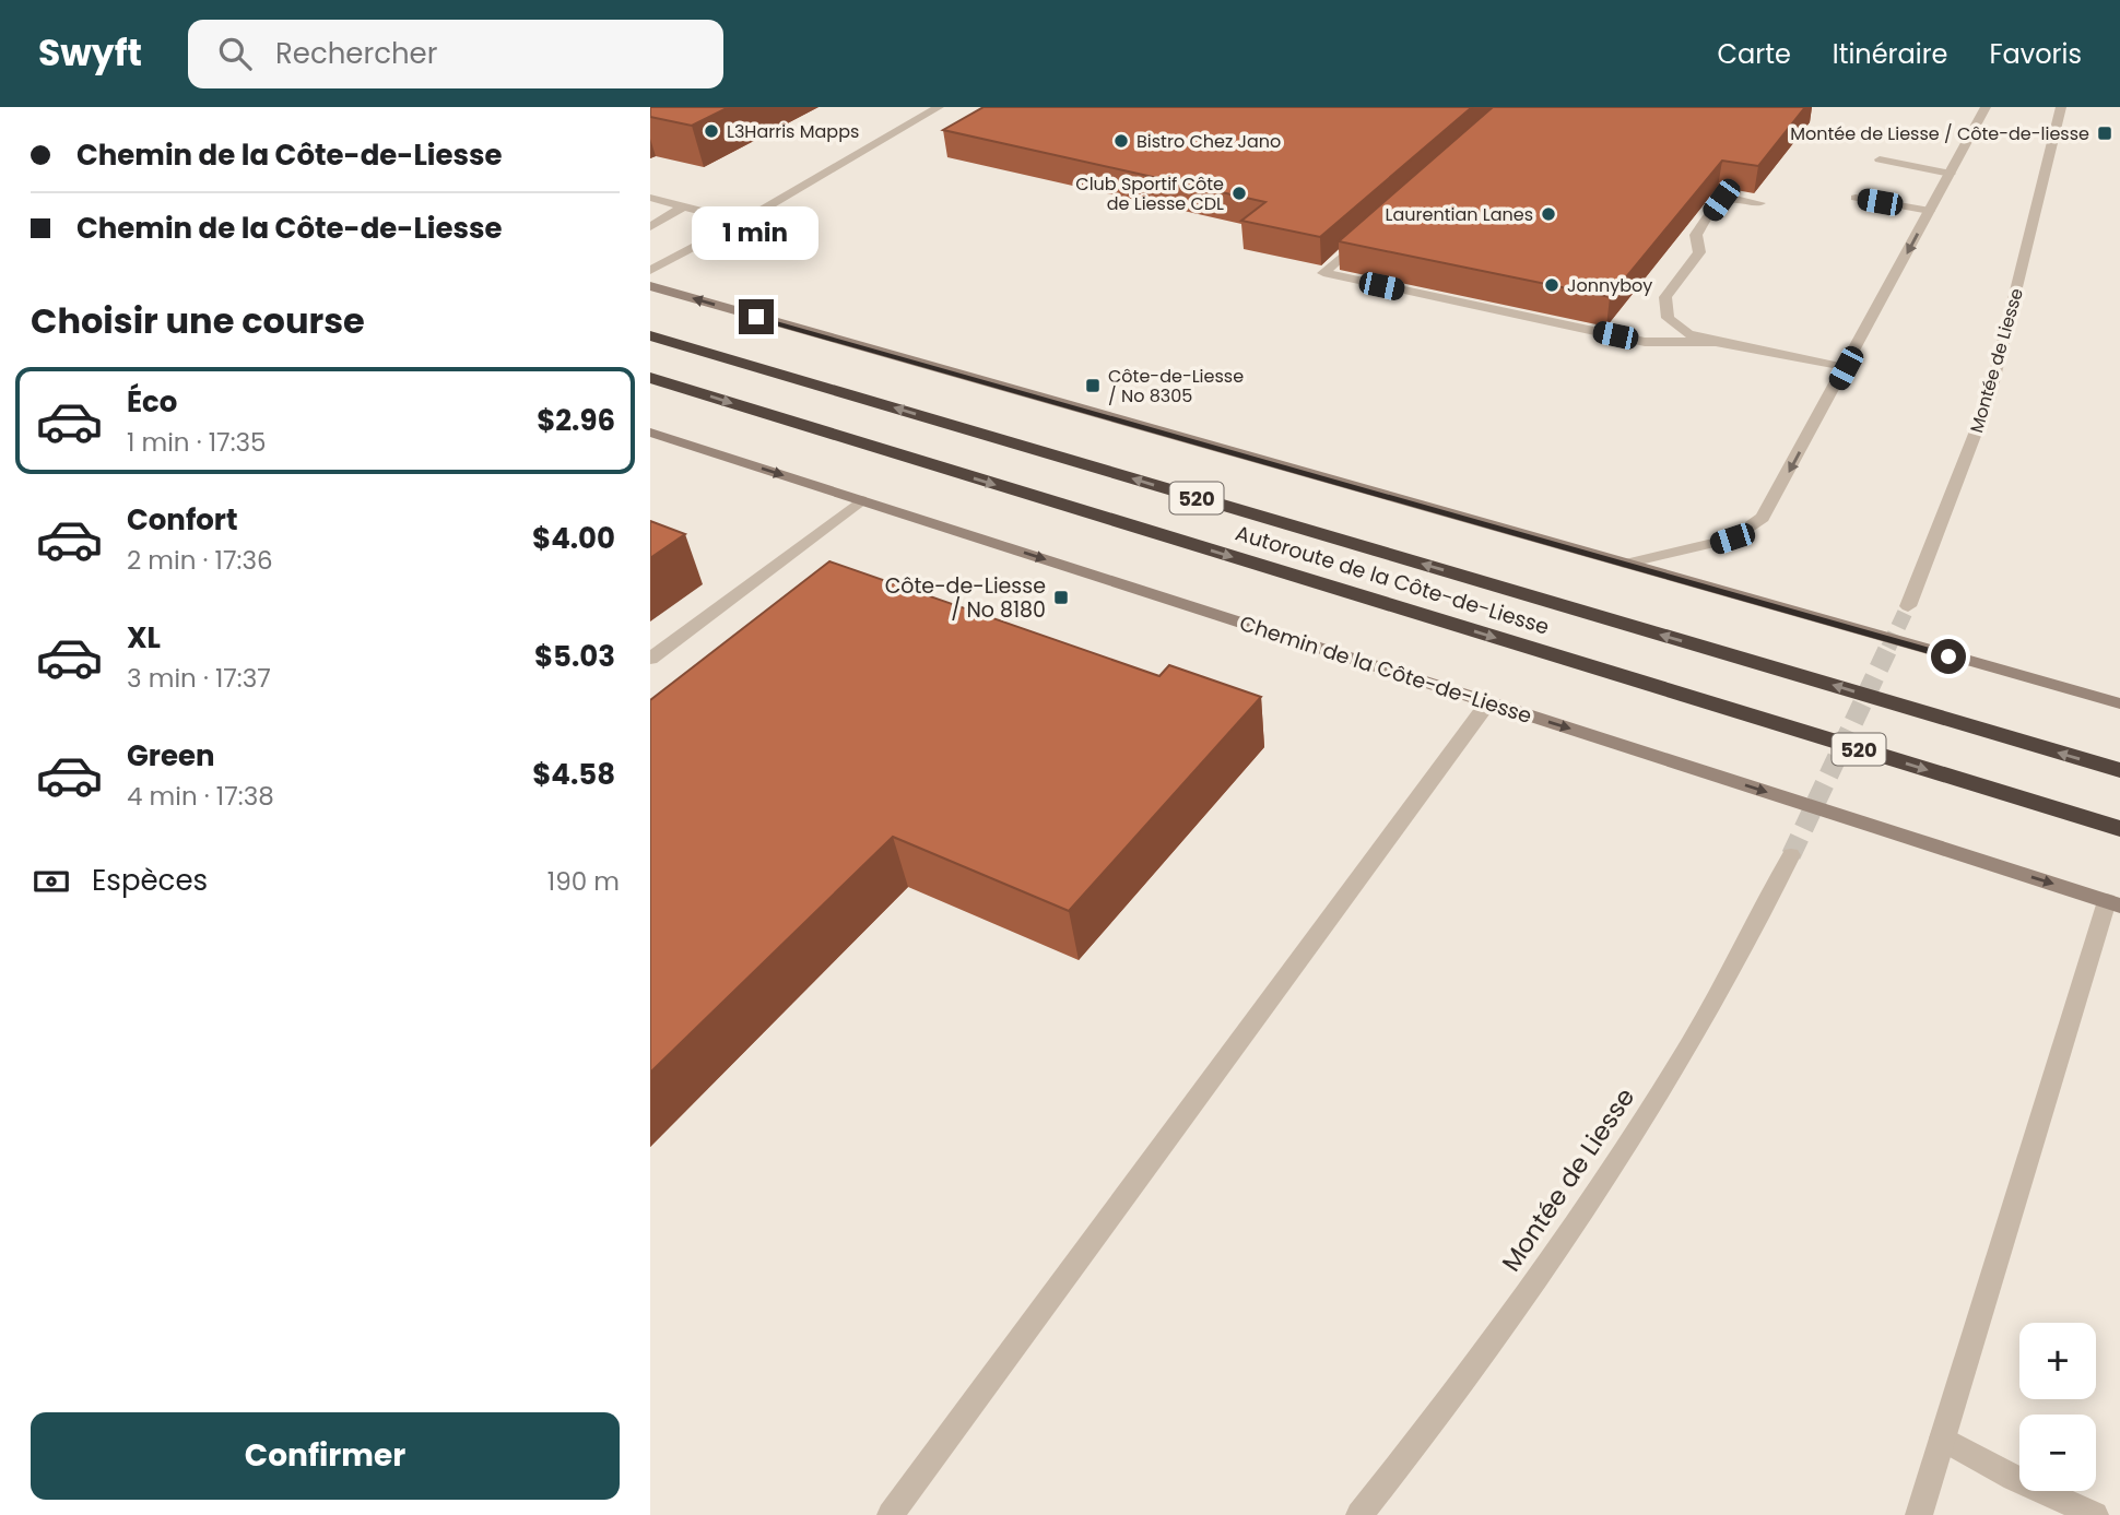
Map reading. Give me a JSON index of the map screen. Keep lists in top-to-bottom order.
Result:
{
  "streets": {
    "highway": ["520", "Autoroute de la Côte-de-Liesse"],
    "main road": ["Chemin de la Côte-de-Liesse"],
    "street": ["Montée de Liesse"]
  },
  "places": {
    "other": [
      "L3Harris Mapps",
      "Bistro Chez Jano",
      "Club Sportif Côte de Liesse CDL",
      "Laurentian Lanes",
      "Jonnyboy"
    ],
    "transit": ["Montée de Liesse / Côte-de-liesse", "Côte-de-Liesse / No 8305", "Côte-de-Liesse / No 8180"]
  },
  "page": {
    "header": "Swyft",
    "search": "Rechercher",
    "nav": ["Carte", "Itinéraire", "Favoris"],
    "banner": ["Chemin de la Côte-de-Liesse", "Chemin de la Côte-de-Liesse"],
    "bubble": "1 min",
    "heading": "Choisir une course",
    "list": [
      {
        "name": "Éco",
        "note": "1 min · 17:35",
        "value": "$2.96"
      },
      {
        "name": "Confort",
        "note": "2 min · 17:36",
        "value": "$4.00"
      },
      {
        "name": "XL",
        "note": "3 min · 17:37",
        "value": "$5.03"
      },
      {
        "name": "Green",
        "note": "4 min · 17:38",
        "value": "$4.58"
      }
    ],
    "pay": ["Espèces", "190 m"],
    "map_buttons": ["+", "−"],
    "buttons": "Confirmer"
  }
}
